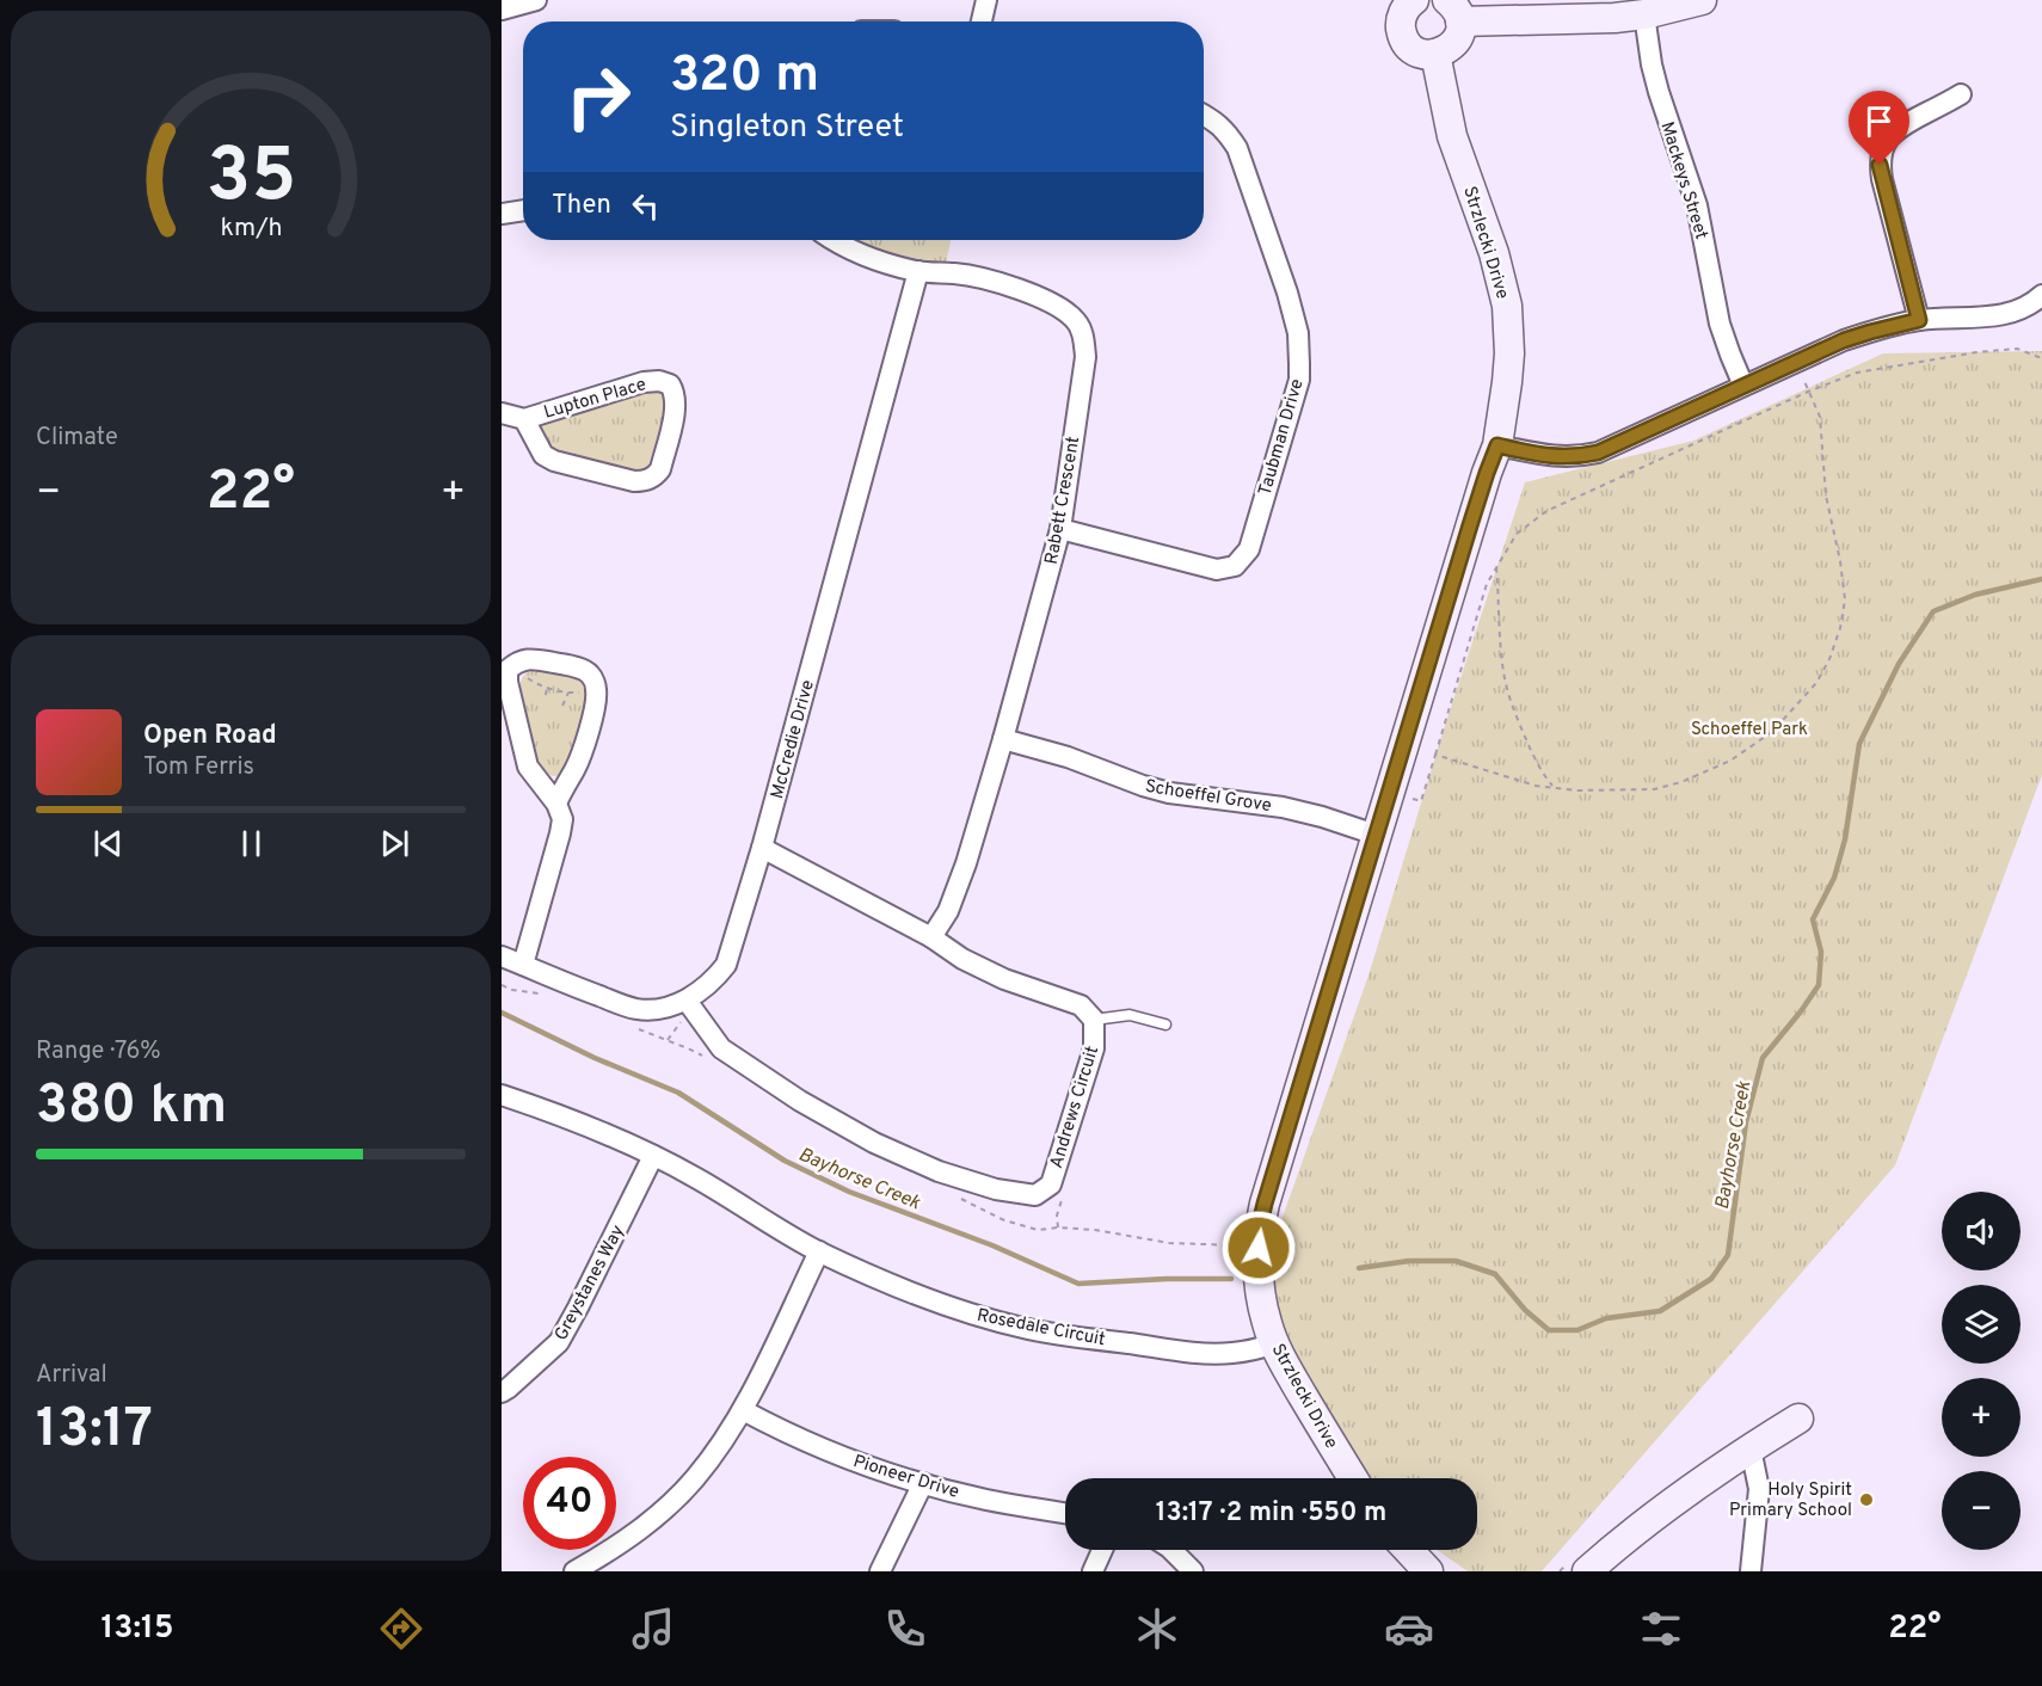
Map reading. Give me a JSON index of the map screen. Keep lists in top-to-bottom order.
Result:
{
  "streets": {
    "street": [
      "Mackeys Street",
      "Strzlecki Drive",
      "Lupton Place",
      "Taubman Drive",
      "Rabett Crescent",
      "McCredie Drive",
      "Schoeffel Grove",
      "Andrews Circuit",
      "Greystanes Way",
      "Rosedale Circuit",
      "Pioneer Drive"
    ]
  },
  "crossings": [
    ["Strzlecki Drive", "Schoeffel Grove"],
    ["Strzlecki Drive", "Rosedale Circuit"],
    ["Taubman Drive", "Rabett Crescent"],
    ["Rabett Crescent", "McCredie Drive"],
    ["Rabett Crescent", "Schoeffel Grove"],
    ["Rabett Crescent", "Andrews Circuit"],
    ["McCredie Drive", "Andrews Circuit"],
    ["Greystanes Way", "Rosedale Circuit"]
  ],
  "water": ["Bayhorse Creek"],
  "parks": ["Schoeffel Park"],
  "places": ["Holy Spirit Primary School"],
  "page": {
    "turn": ["320 m", "Singleton Street"],
    "then": "Then",
    "tile": [
      "Climate",
      ["Range · 76%", "380 km"],
      ["Arrival", "13:17"]
    ],
    "heat": ["−", "22°", "+"],
    "song": ["Open Road", "Tom Ferris"],
    "map_buttons": ["+", "−"],
    "limit": "40",
    "trip": "13:17 · 2 min · 550 m",
    "tabs": ["13:15", "22°"],
    "gauge": ["35", "km/h"]
  }
}
